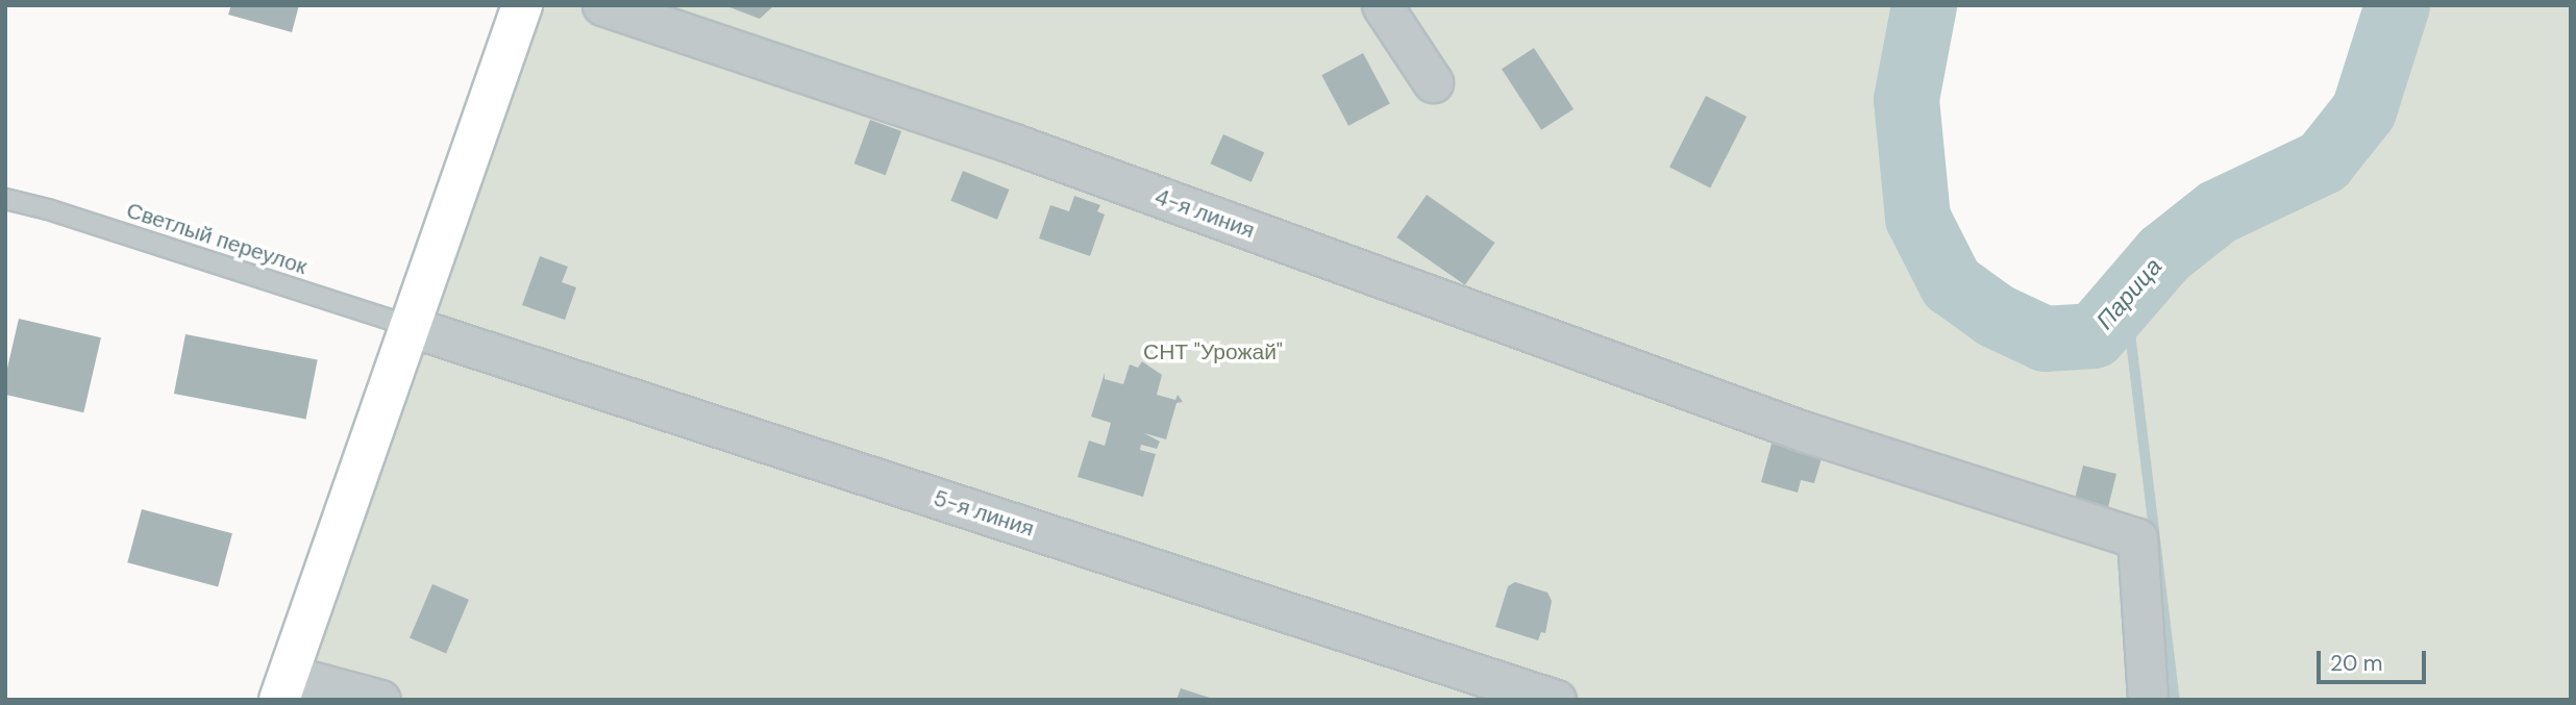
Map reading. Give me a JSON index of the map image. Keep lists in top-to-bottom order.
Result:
{
  "streets": {
    "street": ["4-я линия", "5-я линия"],
    "lane": ["Светлый переулок"]
  },
  "crossings": [
    ["Светлый переулок", "5-я линия"]
  ],
  "water": ["Парица"],
  "parks": ["СНТ \"Урожай\""],
  "scale_bar": "20 m"
}
